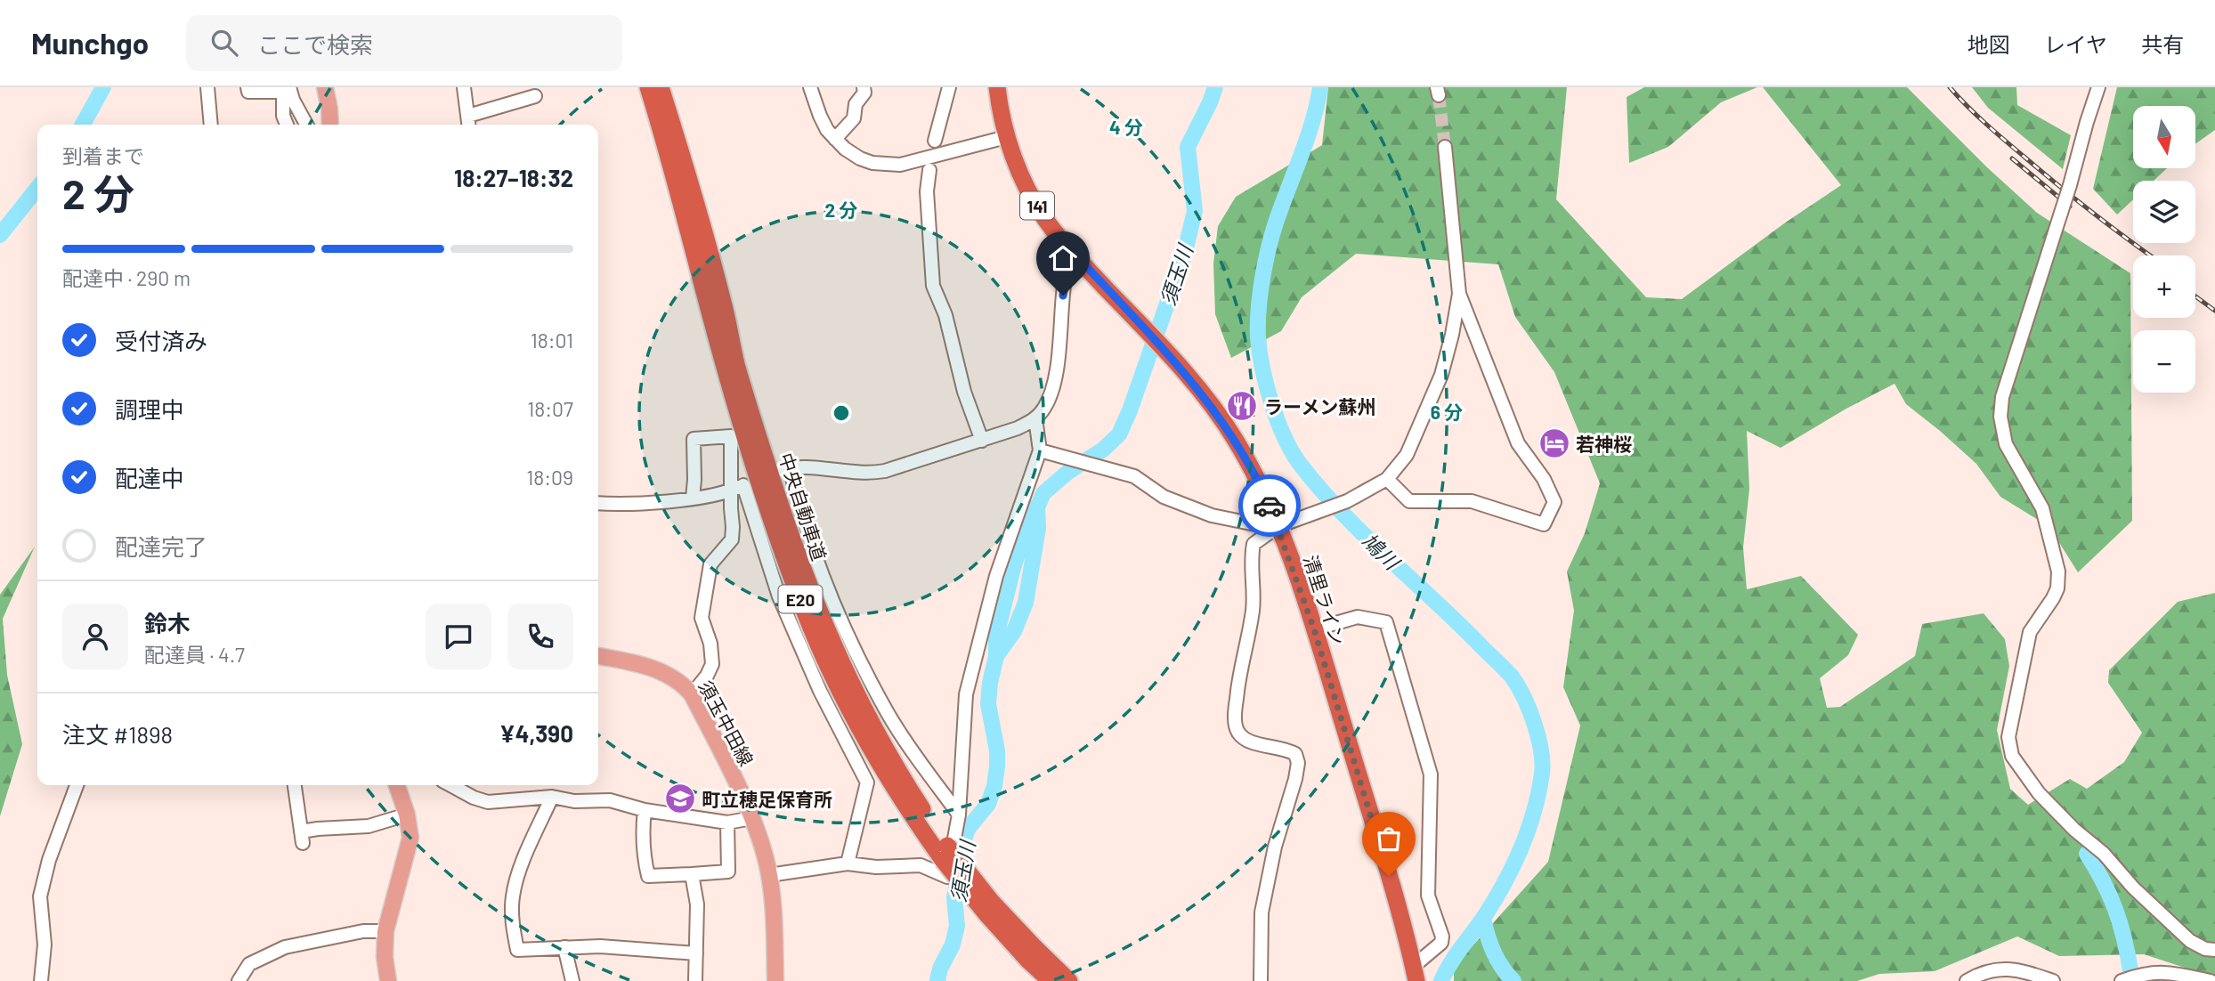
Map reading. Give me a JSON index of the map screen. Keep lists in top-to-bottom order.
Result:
{
  "streets": {
    "highway": [
      "141",
      "中央自動車道",
      "E20",
      "清里ライン"
    ],
    "main road": ["須玉中田線"]
  },
  "water": ["須玉川", "鳩川"],
  "places": {
    "restaurant": ["ラーメン蘇州"],
    "hotel": ["若神桜"],
    "school or university": ["町立穂足保育所"]
  },
  "north": "bottom",
  "page": {
    "header": "Munchgo",
    "search": "ここで検索",
    "nav": ["地図", "レイヤ", "共有"],
    "map_buttons": ["+", "−"],
    "heading": ["2 分", "到着まで", "18:27–18:32"],
    "panel": [
      "鈴木",
      "配達員 · 4.7",
      "注文 #1898",
      "¥4,390"
    ],
    "bar": "配達中 · 290 m",
    "list": [
      ["受付済み", "18:01"],
      ["調理中", "18:07"],
      ["配達中", "18:09"],
      "配達完了"
    ]
  },
  "rings": ["4 分", "2 分", "6 分"]
}
